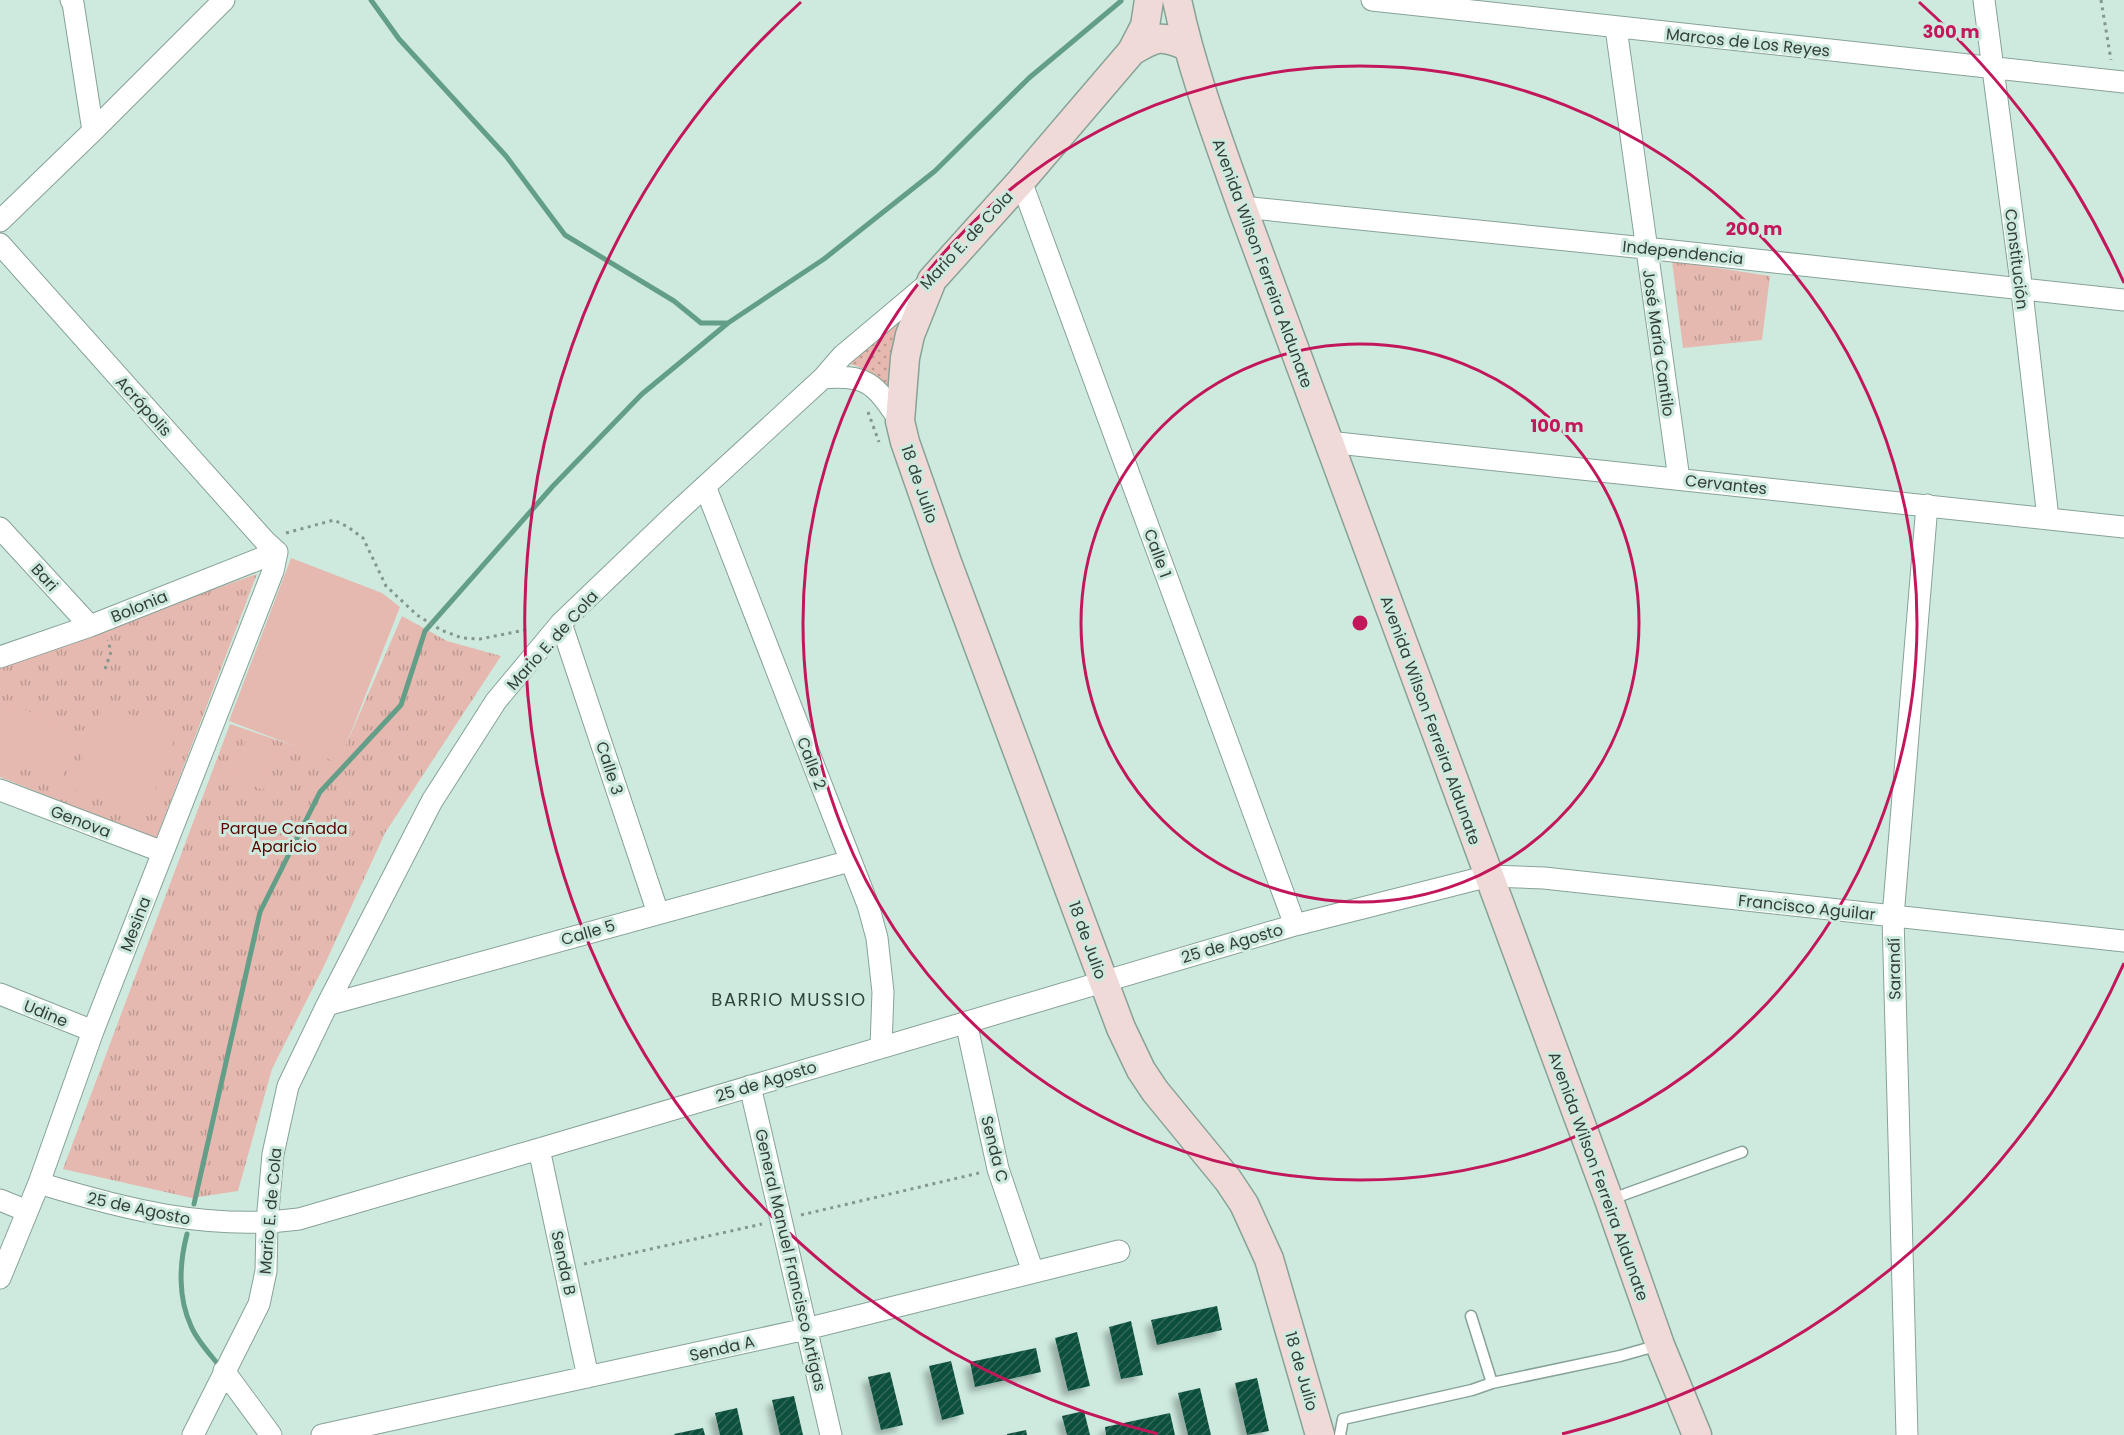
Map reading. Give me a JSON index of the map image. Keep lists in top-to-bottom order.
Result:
{
  "streets": {
    "street": [
      "Marcos de Los Reyes",
      "Mario E. de Cola",
      "Independencia",
      "Constitución",
      "Avenida Wilson Ferreira Aldunate",
      "José María Cantilo",
      "Acrópolis",
      "18 de Julio",
      "Cervantes",
      "Calle 1",
      "Bari",
      "Bolonia",
      "Calle 2",
      "Calle 3",
      "Genova",
      "Francisco Aguilar",
      "Mesina",
      "Calle 5",
      "25 de Agosto",
      "Sarandí",
      "Udine",
      "Senda C",
      "General Manuel Francisco Artigas",
      "Senda B",
      "Senda A"
    ]
  },
  "crossings": [
    ["Marcos de Los Reyes", "Constitución"],
    ["Marcos de Los Reyes", "José María Cantilo"],
    ["Mario E. de Cola", "Avenida Wilson Ferreira Aldunate"],
    ["Mario E. de Cola", "18 de Julio"],
    ["Mario E. de Cola", "Calle 1"],
    ["Mario E. de Cola", "Calle 2"],
    ["Mario E. de Cola", "Calle 3"],
    ["Mario E. de Cola", "Calle 5"],
    ["Mario E. de Cola", "25 de Agosto"],
    ["Independencia", "Constitución"],
    ["Independencia", "Avenida Wilson Ferreira Aldunate"],
    ["Independencia", "José María Cantilo"],
    ["Constitución", "Cervantes"],
    ["Avenida Wilson Ferreira Aldunate", "Cervantes"],
    ["Avenida Wilson Ferreira Aldunate", "Francisco Aguilar"],
    ["Avenida Wilson Ferreira Aldunate", "25 de Agosto"],
    ["José María Cantilo", "Cervantes"],
    ["Acrópolis", "Bolonia"],
    ["Acrópolis", "Mesina"],
    ["18 de Julio", "25 de Agosto"],
    ["Cervantes", "Sarandí"],
    ["Calle 1", "25 de Agosto"],
    ["Bari", "Bolonia"],
    ["Bolonia", "Mesina"],
    ["Calle 2", "Calle 5"],
    ["Calle 2", "25 de Agosto"],
    ["Calle 3", "Calle 5"],
    ["Genova", "Mesina"],
    ["Francisco Aguilar", "25 de Agosto"],
    ["Francisco Aguilar", "Sarandí"],
    ["Mesina", "25 de Agosto"],
    ["Mesina", "Udine"],
    ["25 de Agosto", "Senda C"],
    ["25 de Agosto", "General Manuel Francisco Artigas"],
    ["25 de Agosto", "Senda B"],
    ["Senda C", "Senda A"],
    ["General Manuel Francisco Artigas", "Senda A"],
    ["Senda B", "Senda A"]
  ],
  "districts": ["BARRIO MUSSIO"],
  "parks": ["Parque Cañada Aparicio"],
  "rings": ["300 m", "200 m", "100 m"]
}
